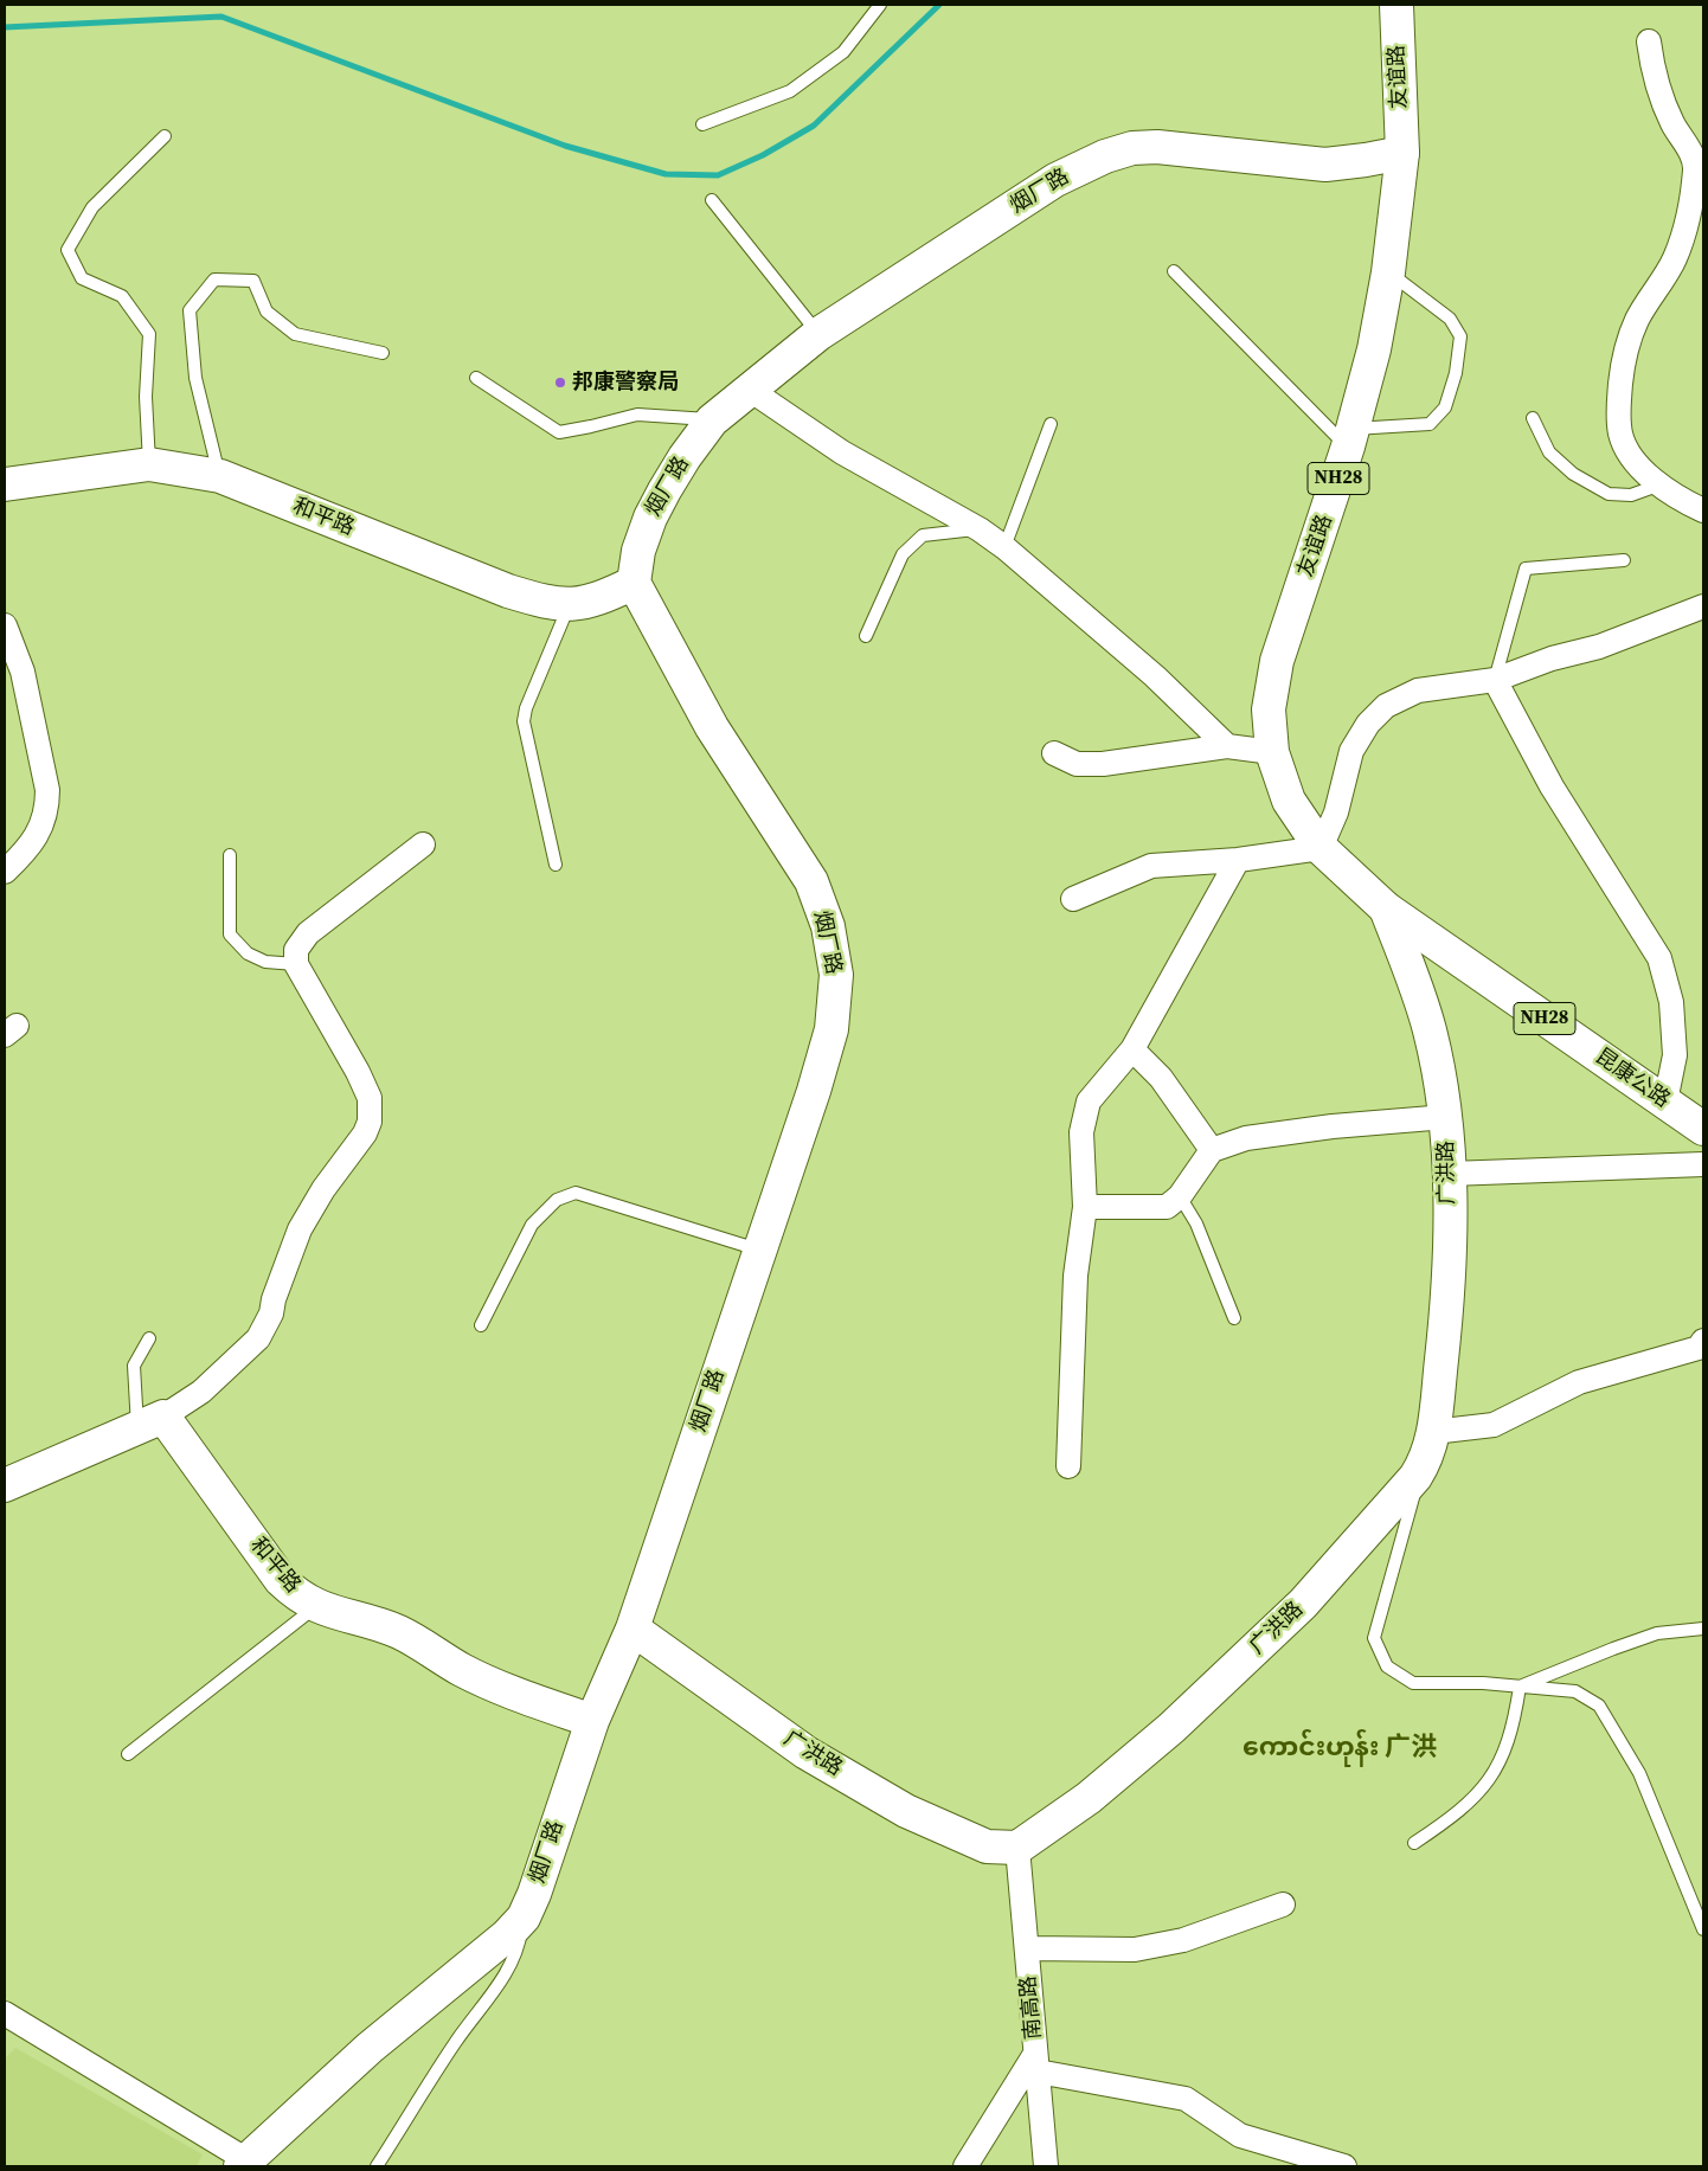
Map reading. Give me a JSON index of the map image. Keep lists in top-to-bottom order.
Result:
{
  "streets": {
    "main road": [
      "友谊路",
      "烟厂路",
      "NH28",
      "和平路",
      "昆康公路",
      "广洪路"
    ],
    "street": ["南高路"]
  },
  "crossings": [
    ["友谊路", "烟厂路"],
    ["友谊路", "昆康公路"],
    ["友谊路", "广洪路"],
    ["烟厂路", "和平路"],
    ["烟厂路", "广洪路"],
    ["昆康公路", "广洪路"],
    ["广洪路", "南高路"]
  ],
  "districts": ["ကောင်းဟုန်း 广洪"],
  "places": ["邦康警察局"]
}
